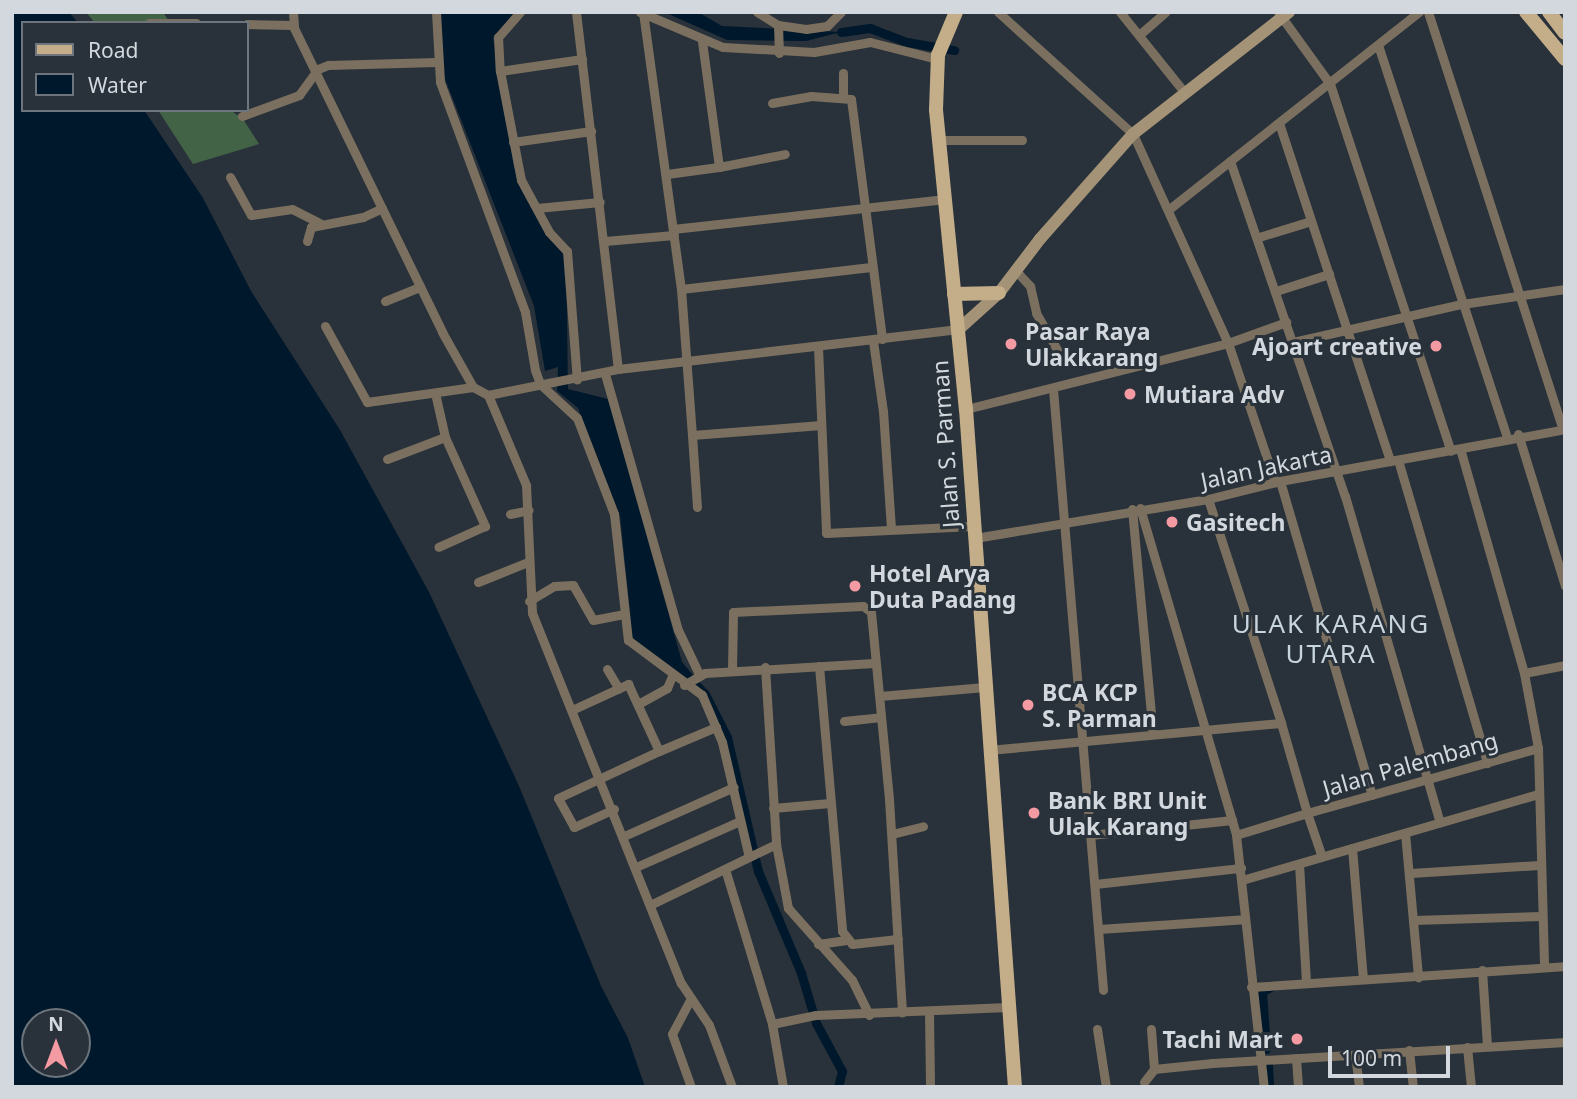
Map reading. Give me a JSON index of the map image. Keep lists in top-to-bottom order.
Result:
{
  "streets": {
    "main road": ["Jalan S. Parman"],
    "street": ["Jalan Jakarta", "Jalan Palembang"]
  },
  "crossings": [
    ["Jalan S. Parman", "Jalan Jakarta"],
    ["Jalan Jakarta", "Jalan Palembang"]
  ],
  "districts": ["ULAK KARANG UTARA"],
  "places": [
    "Pasar Raya Ulakkarang",
    "Ajoart creative",
    "Mutiara Adv",
    "Gasitech",
    "Hotel Arya Duta Padang",
    "BCA KCP S. Parman",
    "Bank BRI Unit Ulak Karang",
    "Tachi Mart"
  ],
  "legend": ["Road", "Water"],
  "scale_bar": "100 m",
  "north": "top"
}
